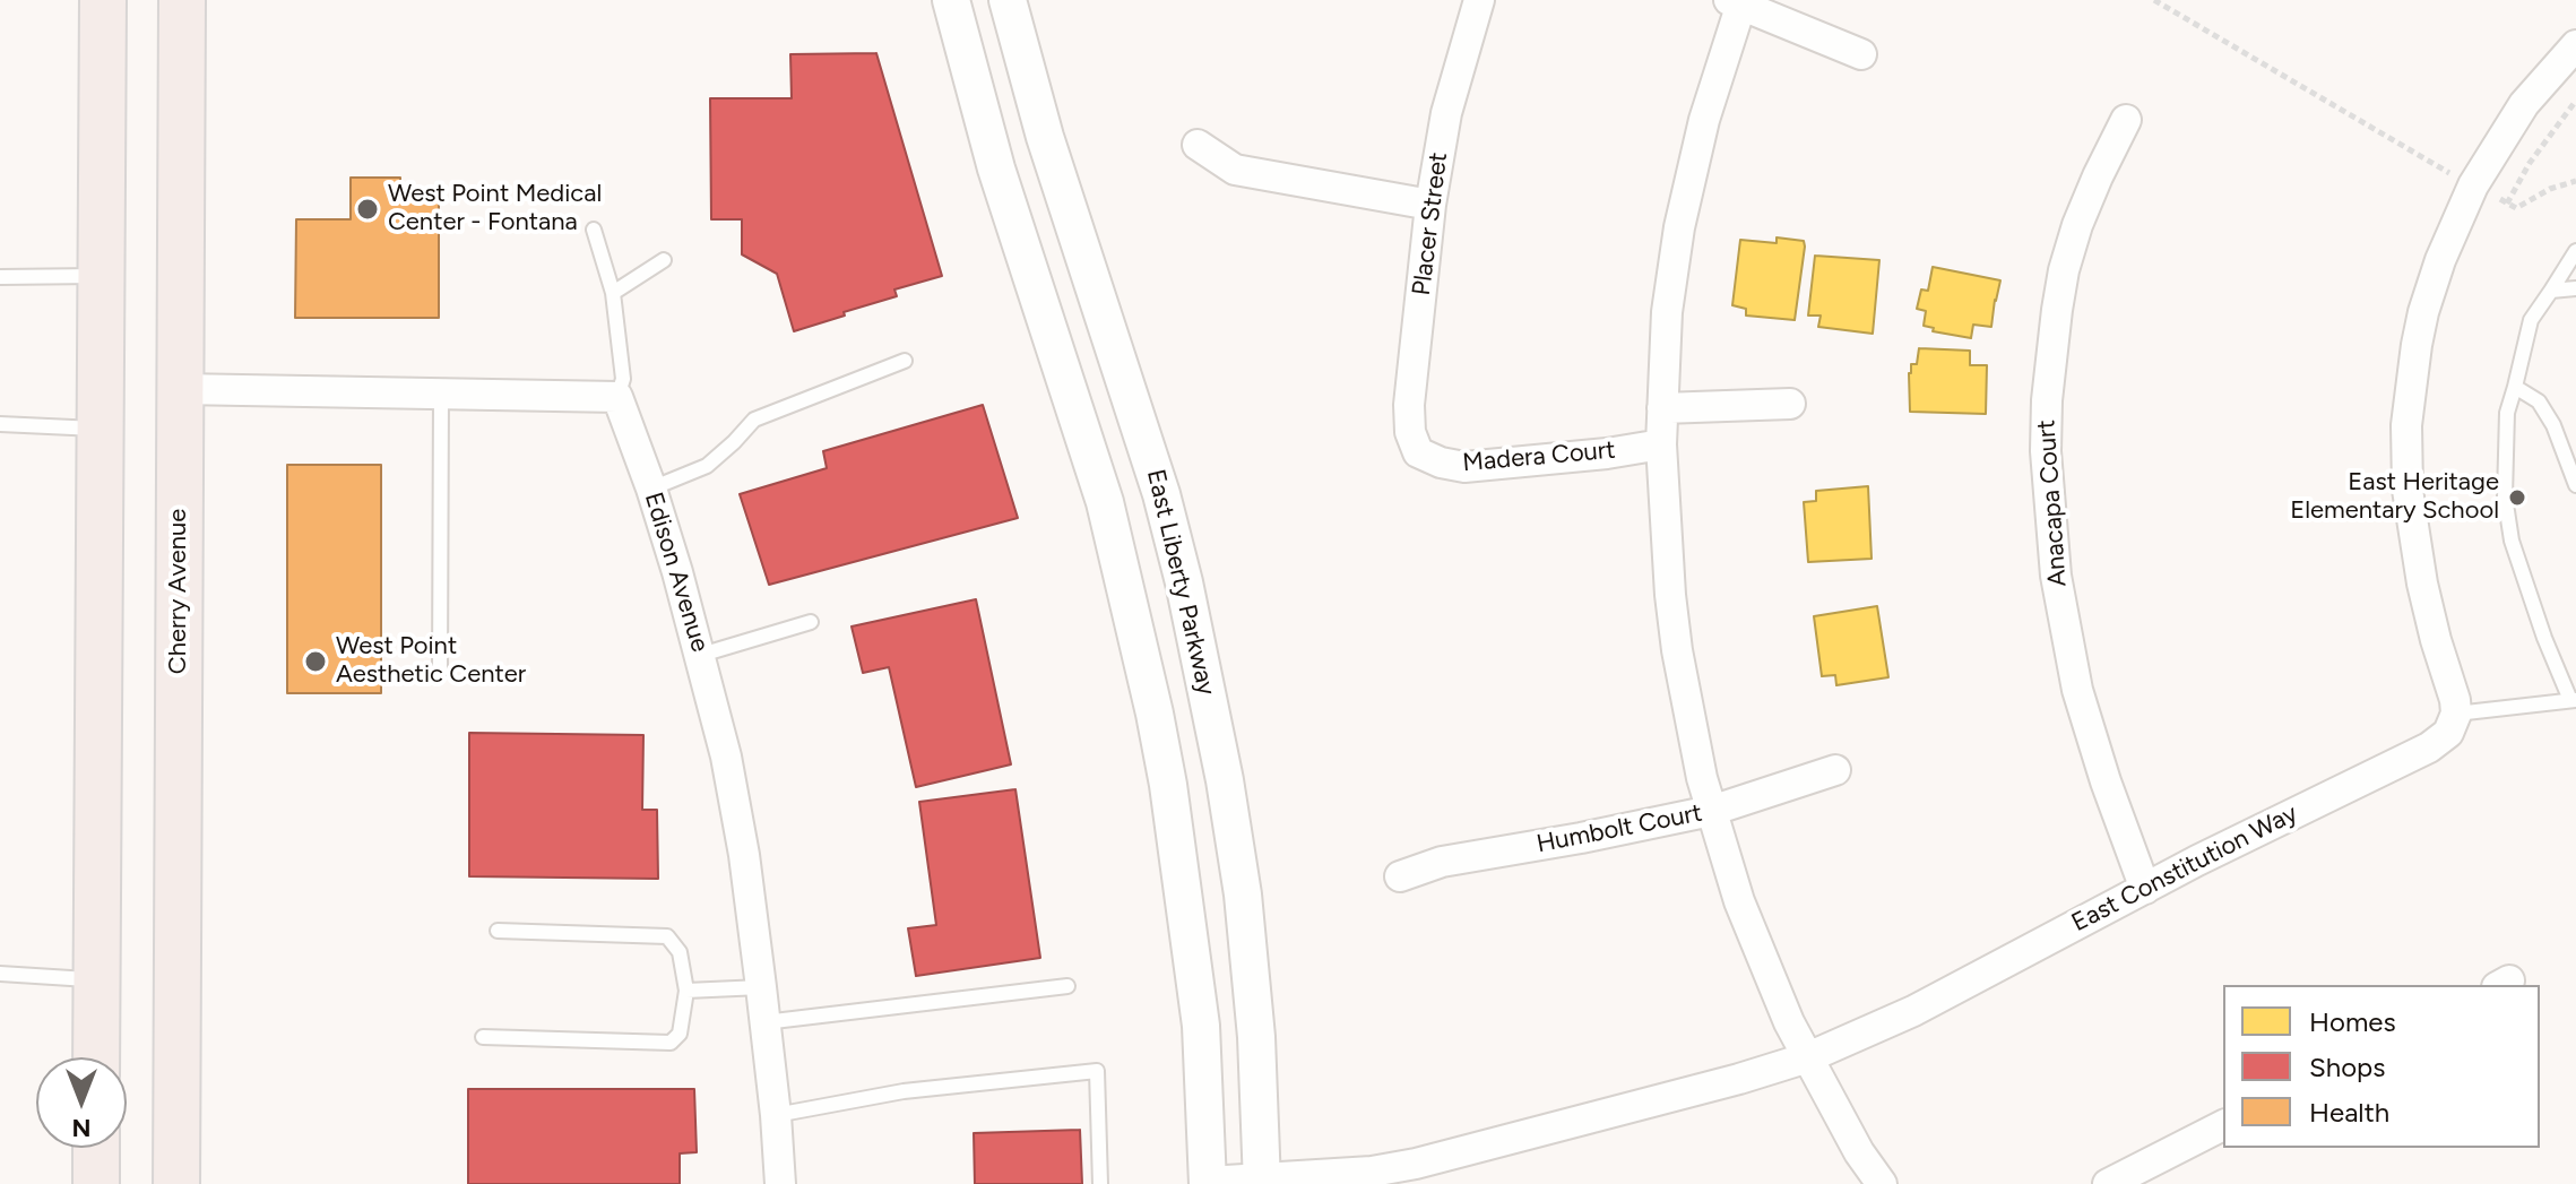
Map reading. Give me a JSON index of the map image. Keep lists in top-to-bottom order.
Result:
{
  "streets": {
    "main road": ["Cherry Avenue"],
    "street": [
      "Placer Street",
      "Madera Court",
      "Anacapa Court",
      "Edison Avenue",
      "East Liberty Parkway",
      "Humbolt Court",
      "East Constitution Way"
    ]
  },
  "crossings": [
    ["Placer Street", "Madera Court"],
    ["Anacapa Court", "East Constitution Way"],
    ["East Liberty Parkway", "East Constitution Way"]
  ],
  "places": ["West Point Medical Center - Fontana", "East Heritage Elementary School", "West Point Aesthetic Center"],
  "legend": ["Homes", "Shops", "Health"],
  "north": "bottom"
}
